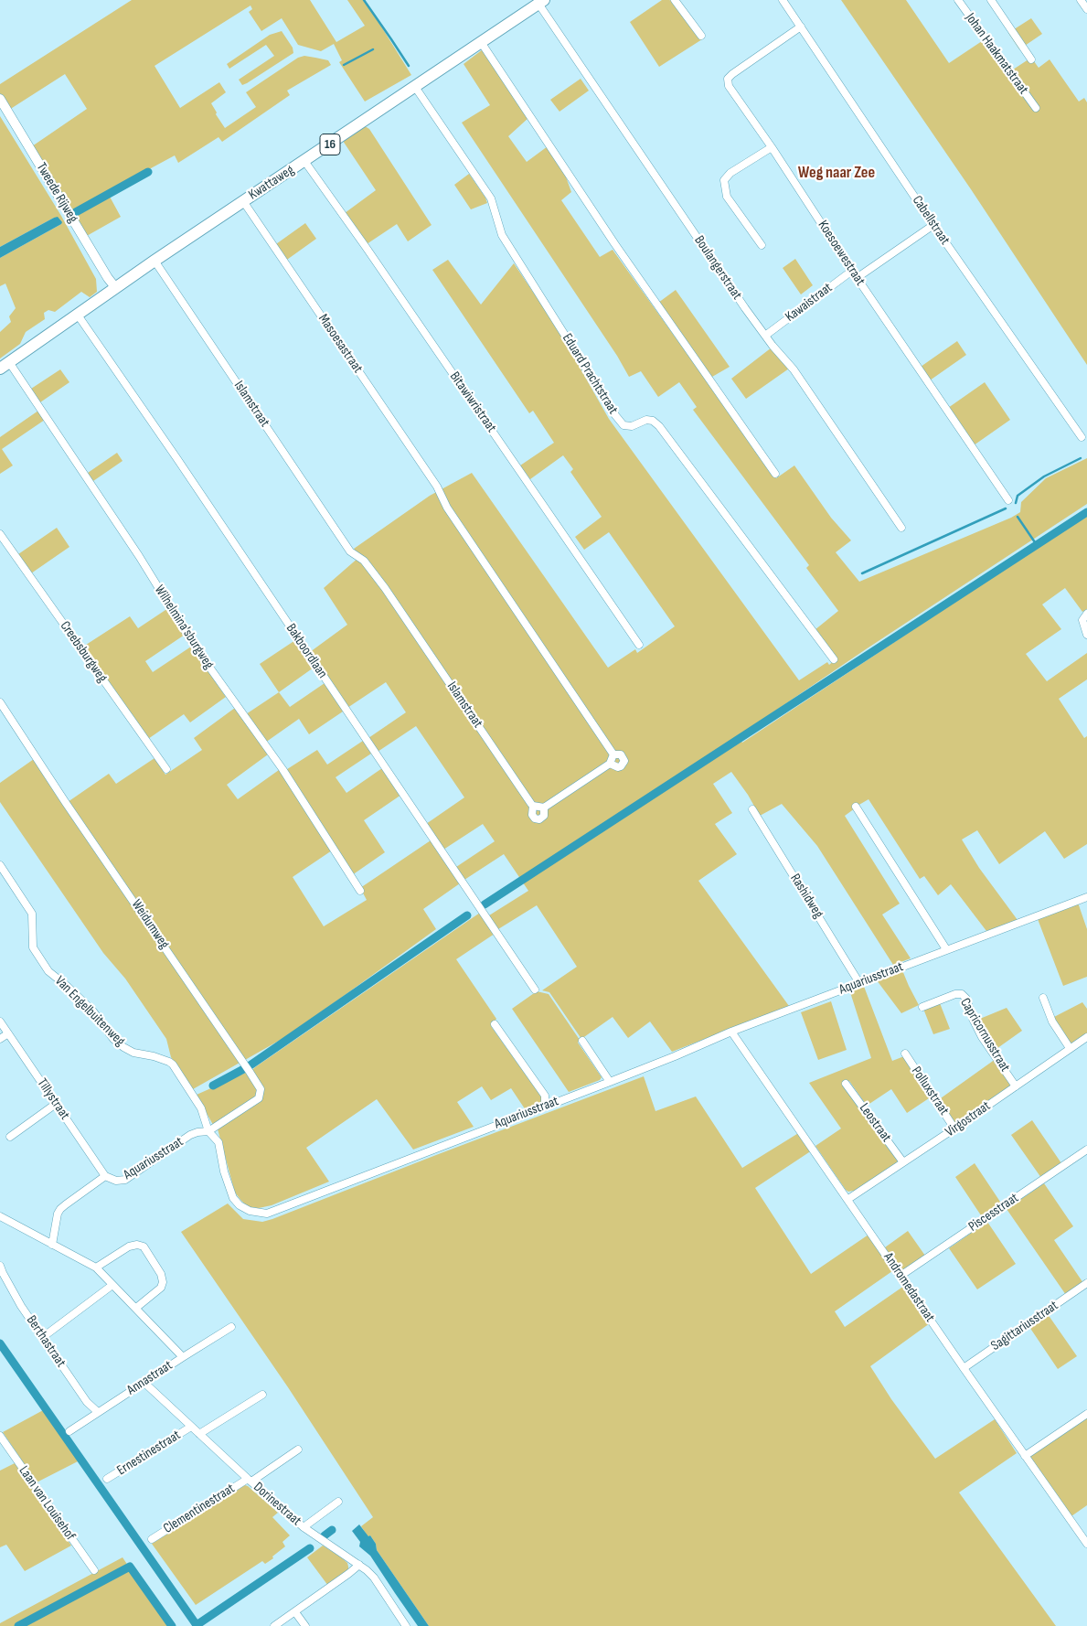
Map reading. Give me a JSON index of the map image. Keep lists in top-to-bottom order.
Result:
{
  "streets": {
    "main road": ["16", "Kwattaweg"],
    "street": [
      "Johan Haakmatstraat",
      "Tweede Rijweg",
      "Cabellstraat",
      "Koesoewestraat",
      "Boulangerstraat",
      "Kawaistraat",
      "Masoesastraat",
      "Eduard Prachtstraat",
      "Bitawiwristraat",
      "Islamstraat",
      "Wilhelmina'sburgweg",
      "Bakboordlaan",
      "Creebsburgweg",
      "Rashidweg",
      "Weidumweg",
      "Aquariusstraat",
      "Van Engelbuitenweg",
      "Capricornusstraat",
      "Polluxstraat",
      "Tillystraat",
      "Virgostraat",
      "Leostraat",
      "Piscesstraat",
      "Andromedastraat",
      "Sagittariusstraat",
      "Berthastraat",
      "Annastraat",
      "Ernestinestraat",
      "Laan van Louisehof",
      "Dorinestraat",
      "Clementinestraat"
    ]
  },
  "crossings": [
    ["Kwattaweg", "Tweede Rijweg"],
    ["Kwattaweg", "Boulangerstraat"],
    ["Kwattaweg", "Masoesastraat"],
    ["Kwattaweg", "Eduard Prachtstraat"],
    ["Kwattaweg", "Bitawiwristraat"],
    ["Kwattaweg", "Islamstraat"],
    ["Kwattaweg", "Wilhelmina'sburgweg"],
    ["Kwattaweg", "Bakboordlaan"],
    ["Cabellstraat", "Koesoewestraat"],
    ["Koesoewestraat", "Kawaistraat"],
    ["Boulangerstraat", "Kawaistraat"],
    ["Rashidweg", "Aquariusstraat"],
    ["Weidumweg", "Aquariusstraat"],
    ["Weidumweg", "Van Engelbuitenweg"],
    ["Aquariusstraat", "Van Engelbuitenweg"],
    ["Aquariusstraat", "Tillystraat"],
    ["Aquariusstraat", "Andromedastraat"],
    ["Capricornusstraat", "Virgostraat"],
    ["Polluxstraat", "Virgostraat"],
    ["Virgostraat", "Leostraat"],
    ["Virgostraat", "Andromedastraat"],
    ["Piscesstraat", "Andromedastraat"],
    ["Andromedastraat", "Sagittariusstraat"],
    ["Berthastraat", "Annastraat"],
    ["Annastraat", "Dorinestraat"],
    ["Ernestinestraat", "Dorinestraat"],
    ["Dorinestraat", "Clementinestraat"]
  ],
  "districts": ["Weg naar Zee"]
}
